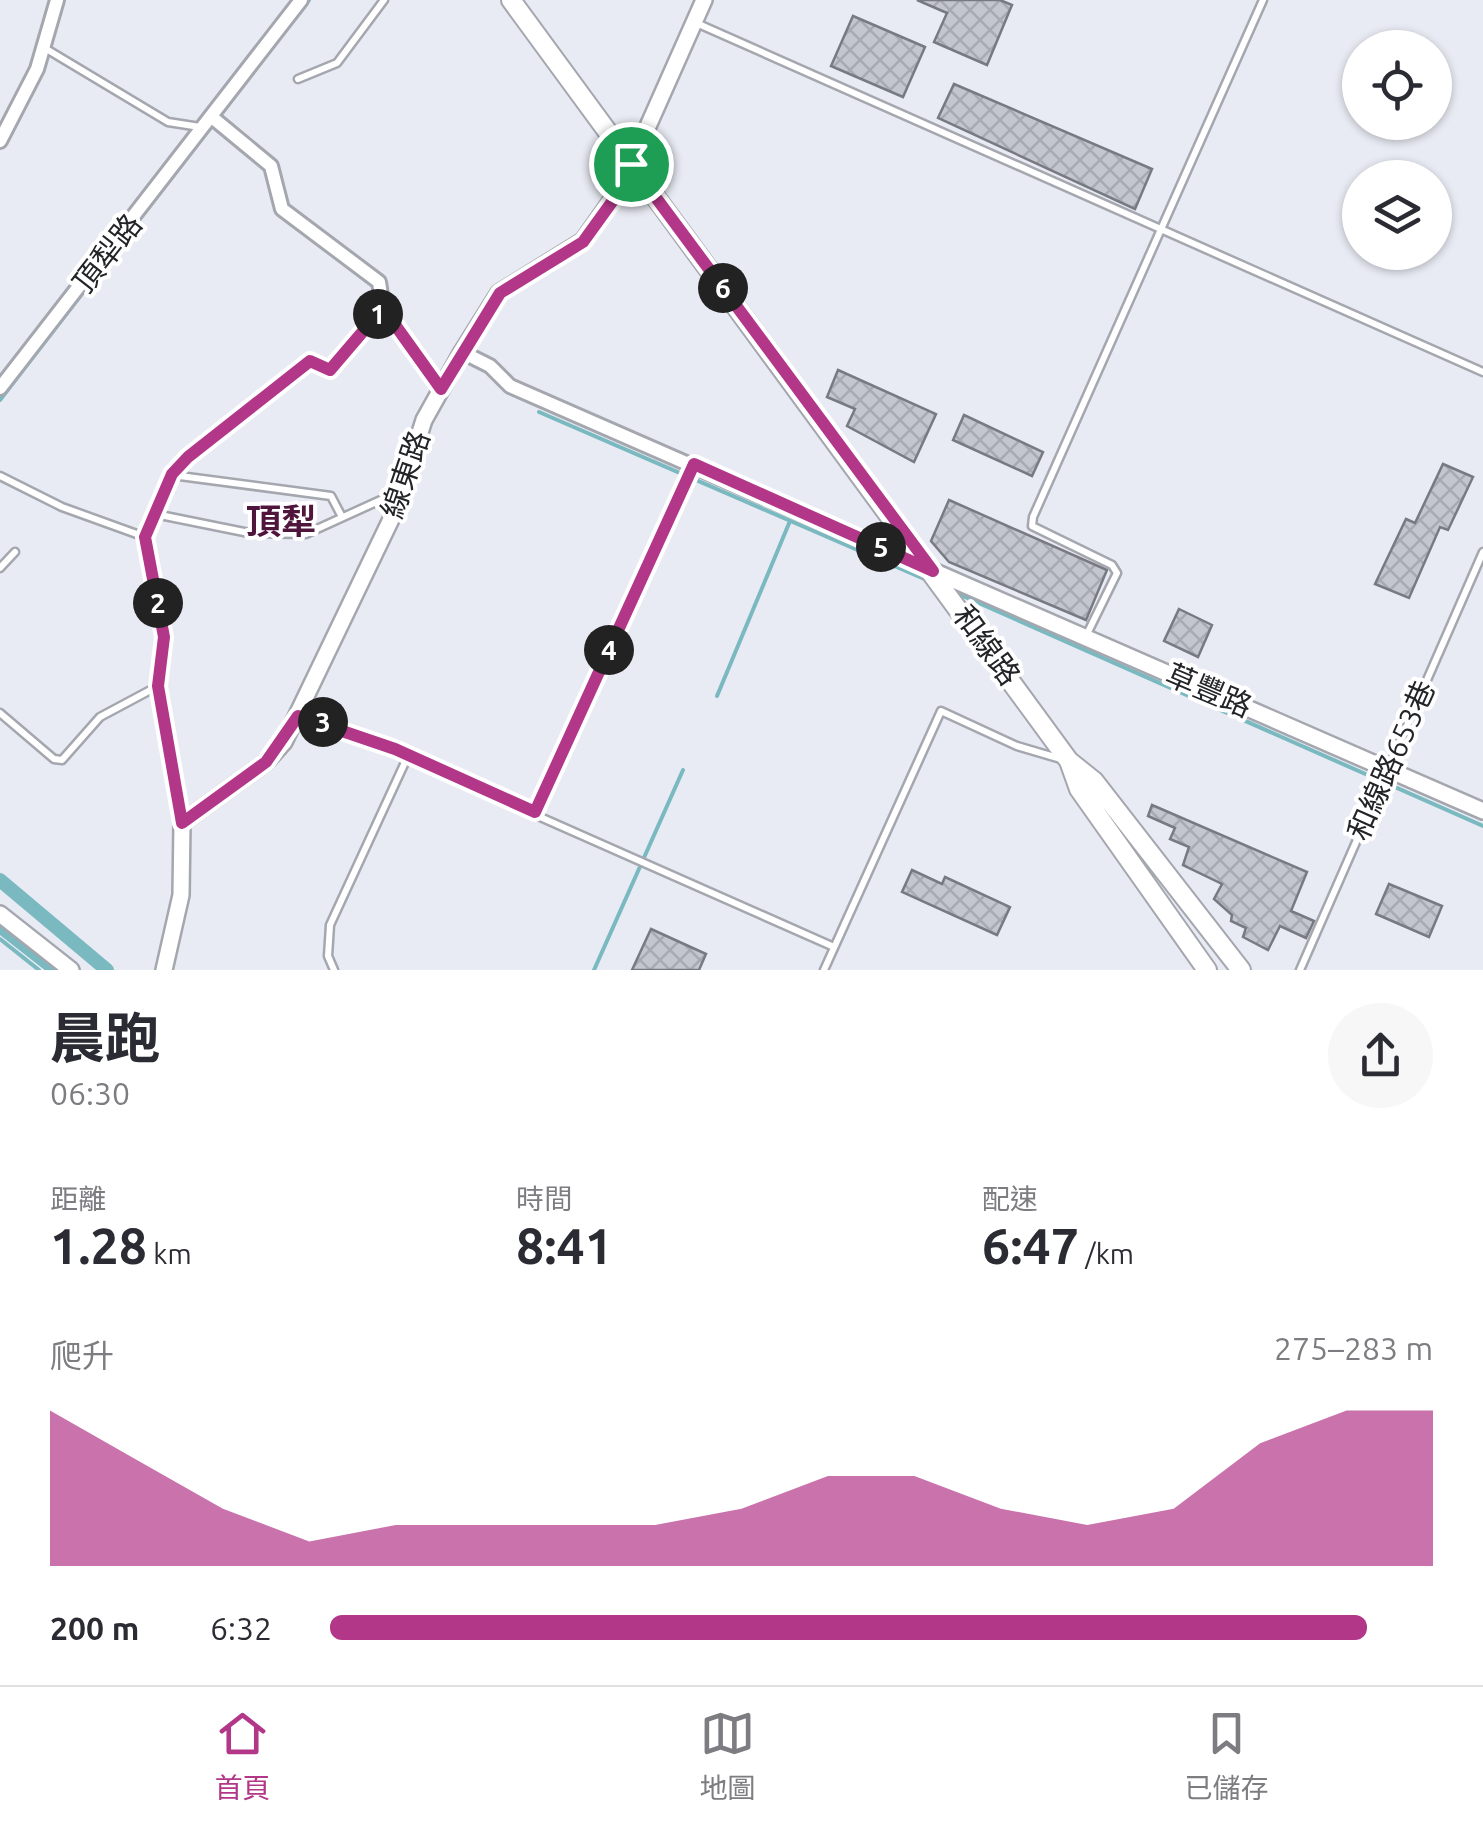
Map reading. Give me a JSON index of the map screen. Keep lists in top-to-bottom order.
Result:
{
  "streets": {
    "main road": ["和線路"],
    "street": ["頂犁路", "線東路", "草豐路"],
    "lane": ["和線路653巷"]
  },
  "crossings": [
    ["線東路", "和線路"],
    ["和線路", "草豐路"],
    ["草豐路", "和線路653巷"]
  ],
  "districts": ["頂犁"],
  "page": {
    "pins": [
      "6",
      "1",
      "5",
      "2",
      "4",
      "3"
    ],
    "heading": ["晨跑", "06:30"],
    "stats": [
      ["距離", "1.28 km"],
      ["時間", "8:41"],
      ["配速", "6:47 /km"]
    ],
    "chart": ["爬升", "275–283 m"],
    "list": [
      {
        "name": "200 m",
        "note": "6:32"
      }
    ],
    "tabs": ["首頁", "地圖", "已儲存"]
  }
}
